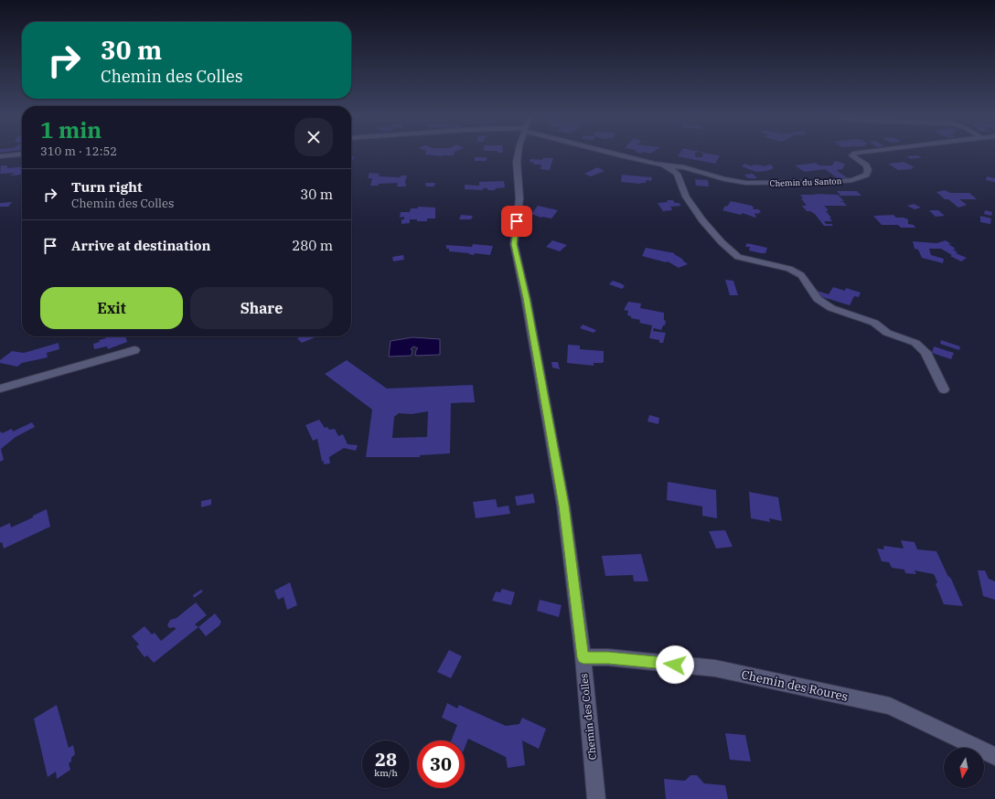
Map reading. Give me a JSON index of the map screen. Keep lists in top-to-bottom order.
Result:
{
  "streets": {
    "street": ["Chemin du Santon", "Chemin des Roures", "Chemin des Colles"]
  },
  "crossings": [
    ["Chemin des Roures", "Chemin des Colles"]
  ],
  "north": "bottom",
  "page": {
    "turn": ["30 m", "Chemin des Colles"],
    "heading": ["1 min", "310 m · 12:52"],
    "list": [
      {
        "name": "Turn right",
        "note": "Chemin des Colles",
        "value": "30 m"
      },
      {
        "name": "Arrive at destination",
        "value": "280 m"
      }
    ],
    "buttons": ["Exit", "Share"],
    "speed": "28 km/h",
    "limit": "30"
  }
}
